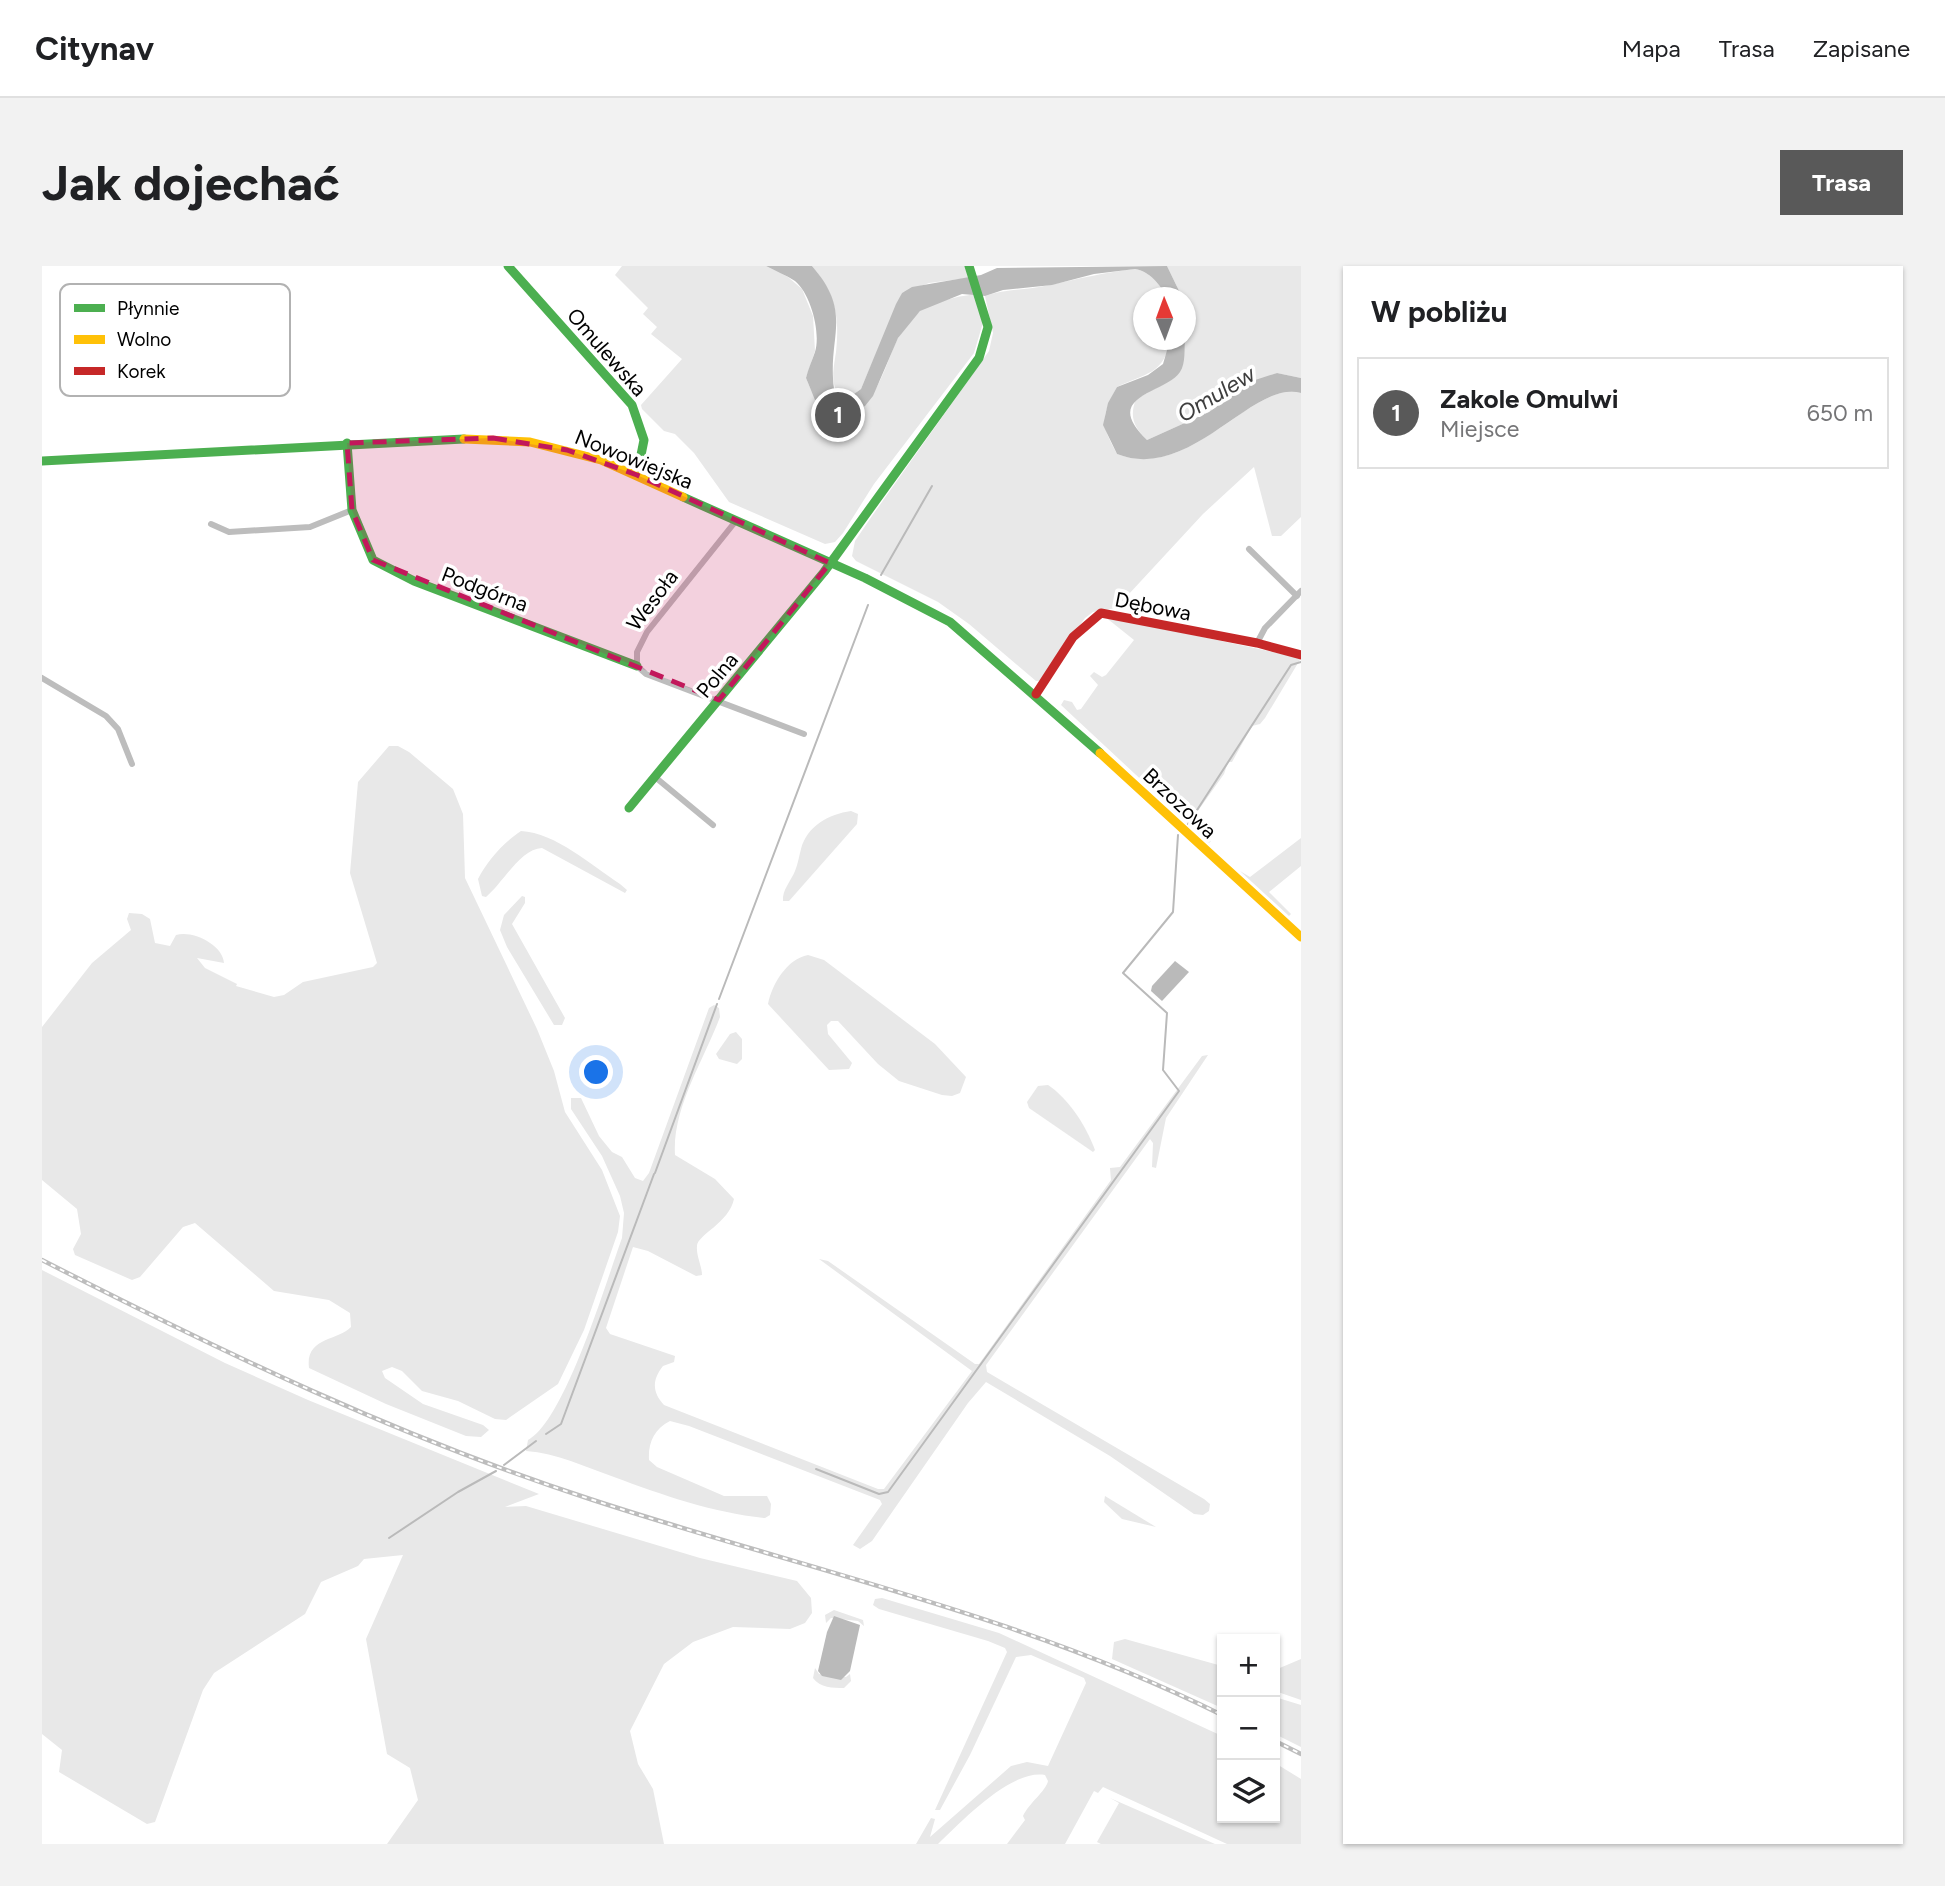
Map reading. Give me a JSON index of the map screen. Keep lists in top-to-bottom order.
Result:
{
  "streets": {
    "street": [
      "Omulewska",
      "Nowowiejska",
      "Podgórna",
      "Wesoła",
      "Dębowa",
      "Polna",
      "Brzozowa"
    ]
  },
  "crossings": [
    ["Omulewska", "Nowowiejska"],
    ["Nowowiejska", "Podgórna"],
    ["Nowowiejska", "Wesoła"],
    ["Nowowiejska", "Dębowa"],
    ["Nowowiejska", "Polna"],
    ["Nowowiejska", "Brzozowa"],
    ["Podgórna", "Wesoła"],
    ["Wesoła", "Polna"],
    ["Dębowa", "Brzozowa"]
  ],
  "water": ["Omulew"],
  "legend": ["Płynnie", "Wolno", "Korek"],
  "north": "top",
  "page": {
    "header": "Citynav",
    "nav": ["Mapa", "Trasa", "Zapisane"],
    "buttons": "Trasa",
    "title": "Jak dojechać",
    "heading": "W pobliżu",
    "list": [
      {
        "mark": "1",
        "name": "Zakole Omulwi",
        "note": "Miejsce",
        "value": "650 m"
      }
    ],
    "pins": "1",
    "map_buttons": ["+", "−"]
  }
}
